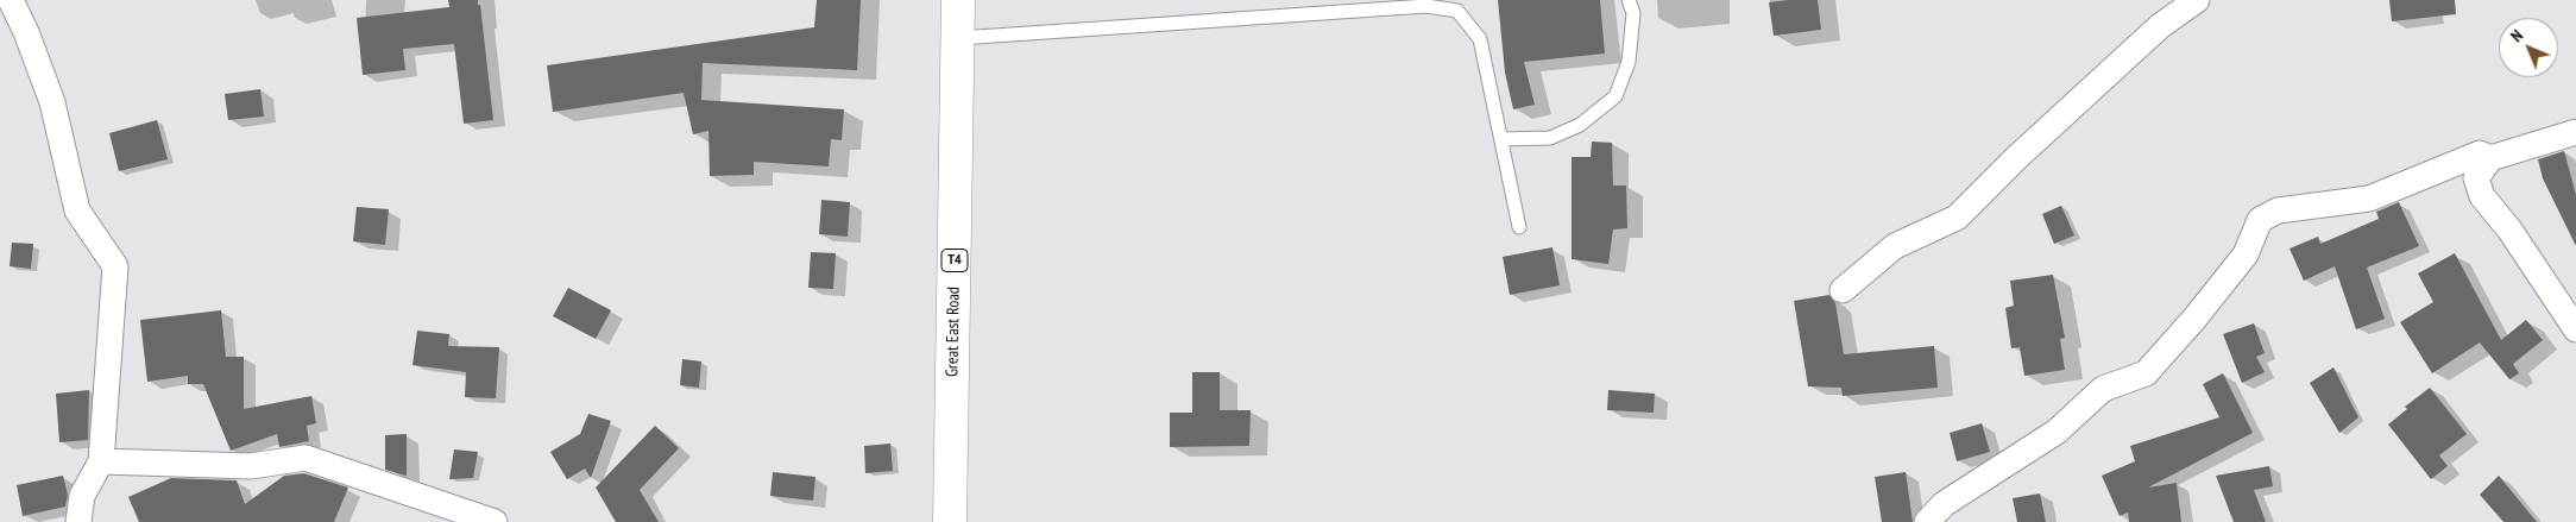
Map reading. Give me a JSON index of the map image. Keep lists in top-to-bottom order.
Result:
{
  "streets": {
    "highway": ["T4", "Great East Road"]
  },
  "north": "top left"
}
